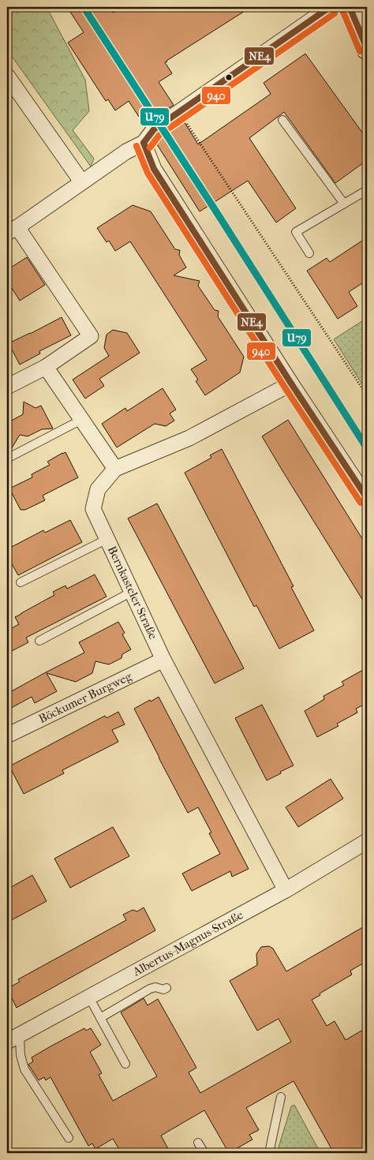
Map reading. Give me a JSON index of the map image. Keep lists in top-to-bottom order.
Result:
{
  "streets": {
    "street": ["Bernkasteler Straße", "Böckumer Burgweg", "Albertus-Magnus-Straße"]
  },
  "crossings": [
    ["Bernkasteler Straße", "Böckumer Burgweg"],
    ["Bernkasteler Straße", "Albertus-Magnus-Straße"]
  ],
  "lines": ["transit line U79", "transit line NE4", "transit line 940"]
}
